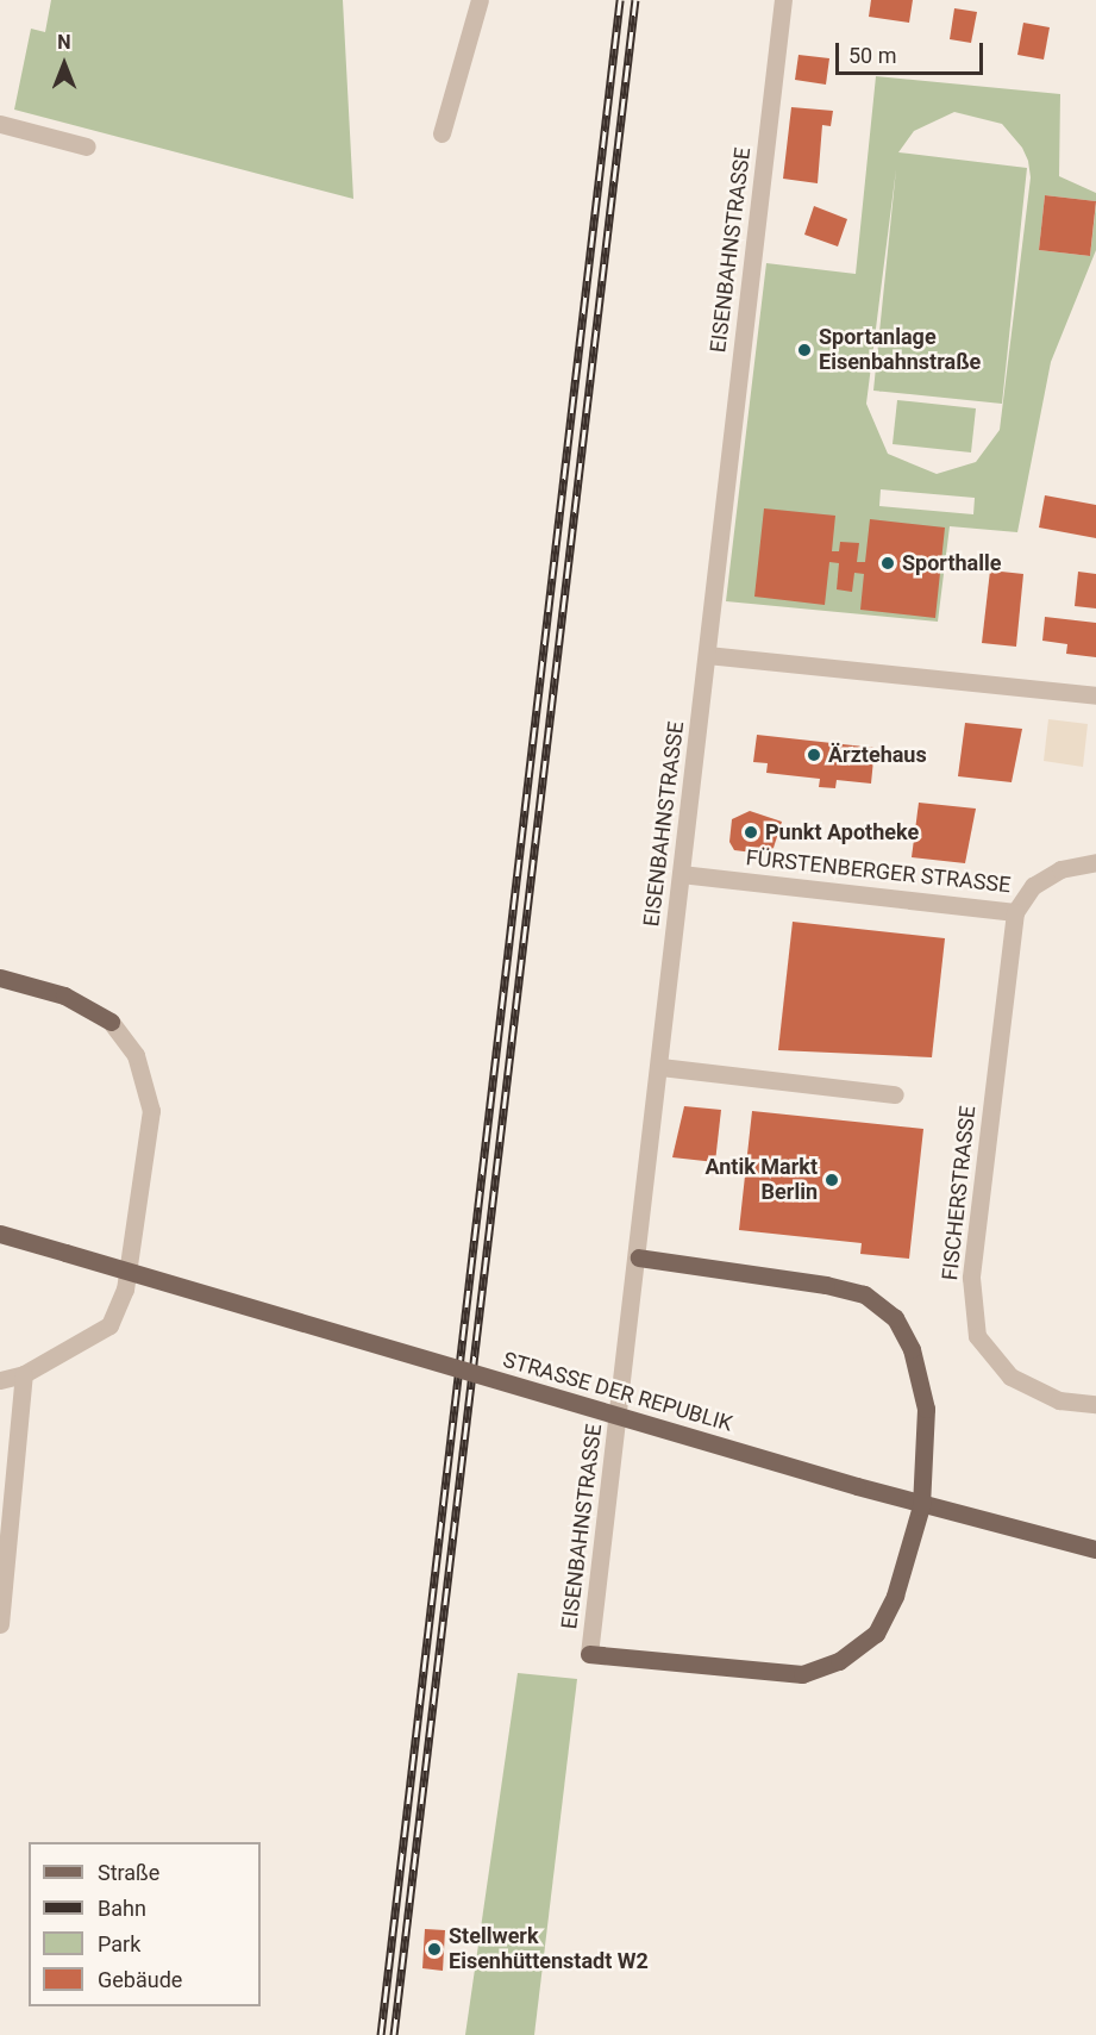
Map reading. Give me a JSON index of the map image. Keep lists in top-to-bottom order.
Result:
{
  "streets": {
    "main road": ["STRASSE DER REPUBLIK"],
    "street": ["EISENBAHNSTRASSE", "FÜRSTENBERGER STRASSE", "FISCHERSTRASSE"]
  },
  "crossings": [
    ["EISENBAHNSTRASSE", "FÜRSTENBERGER STRASSE"],
    ["FÜRSTENBERGER STRASSE", "FISCHERSTRASSE"]
  ],
  "places": [
    "Sportanlage Eisenbahnstraße",
    "Sporthalle",
    "Ärztehaus",
    "Punkt Apotheke",
    "Antik Markt Berlin",
    "Stellwerk Eisenhüttenstadt W2"
  ],
  "legend": [
    "Straße",
    "Bahn",
    "Park",
    "Gebäude"
  ],
  "scale_bar": "50 m",
  "north": "top"
}
